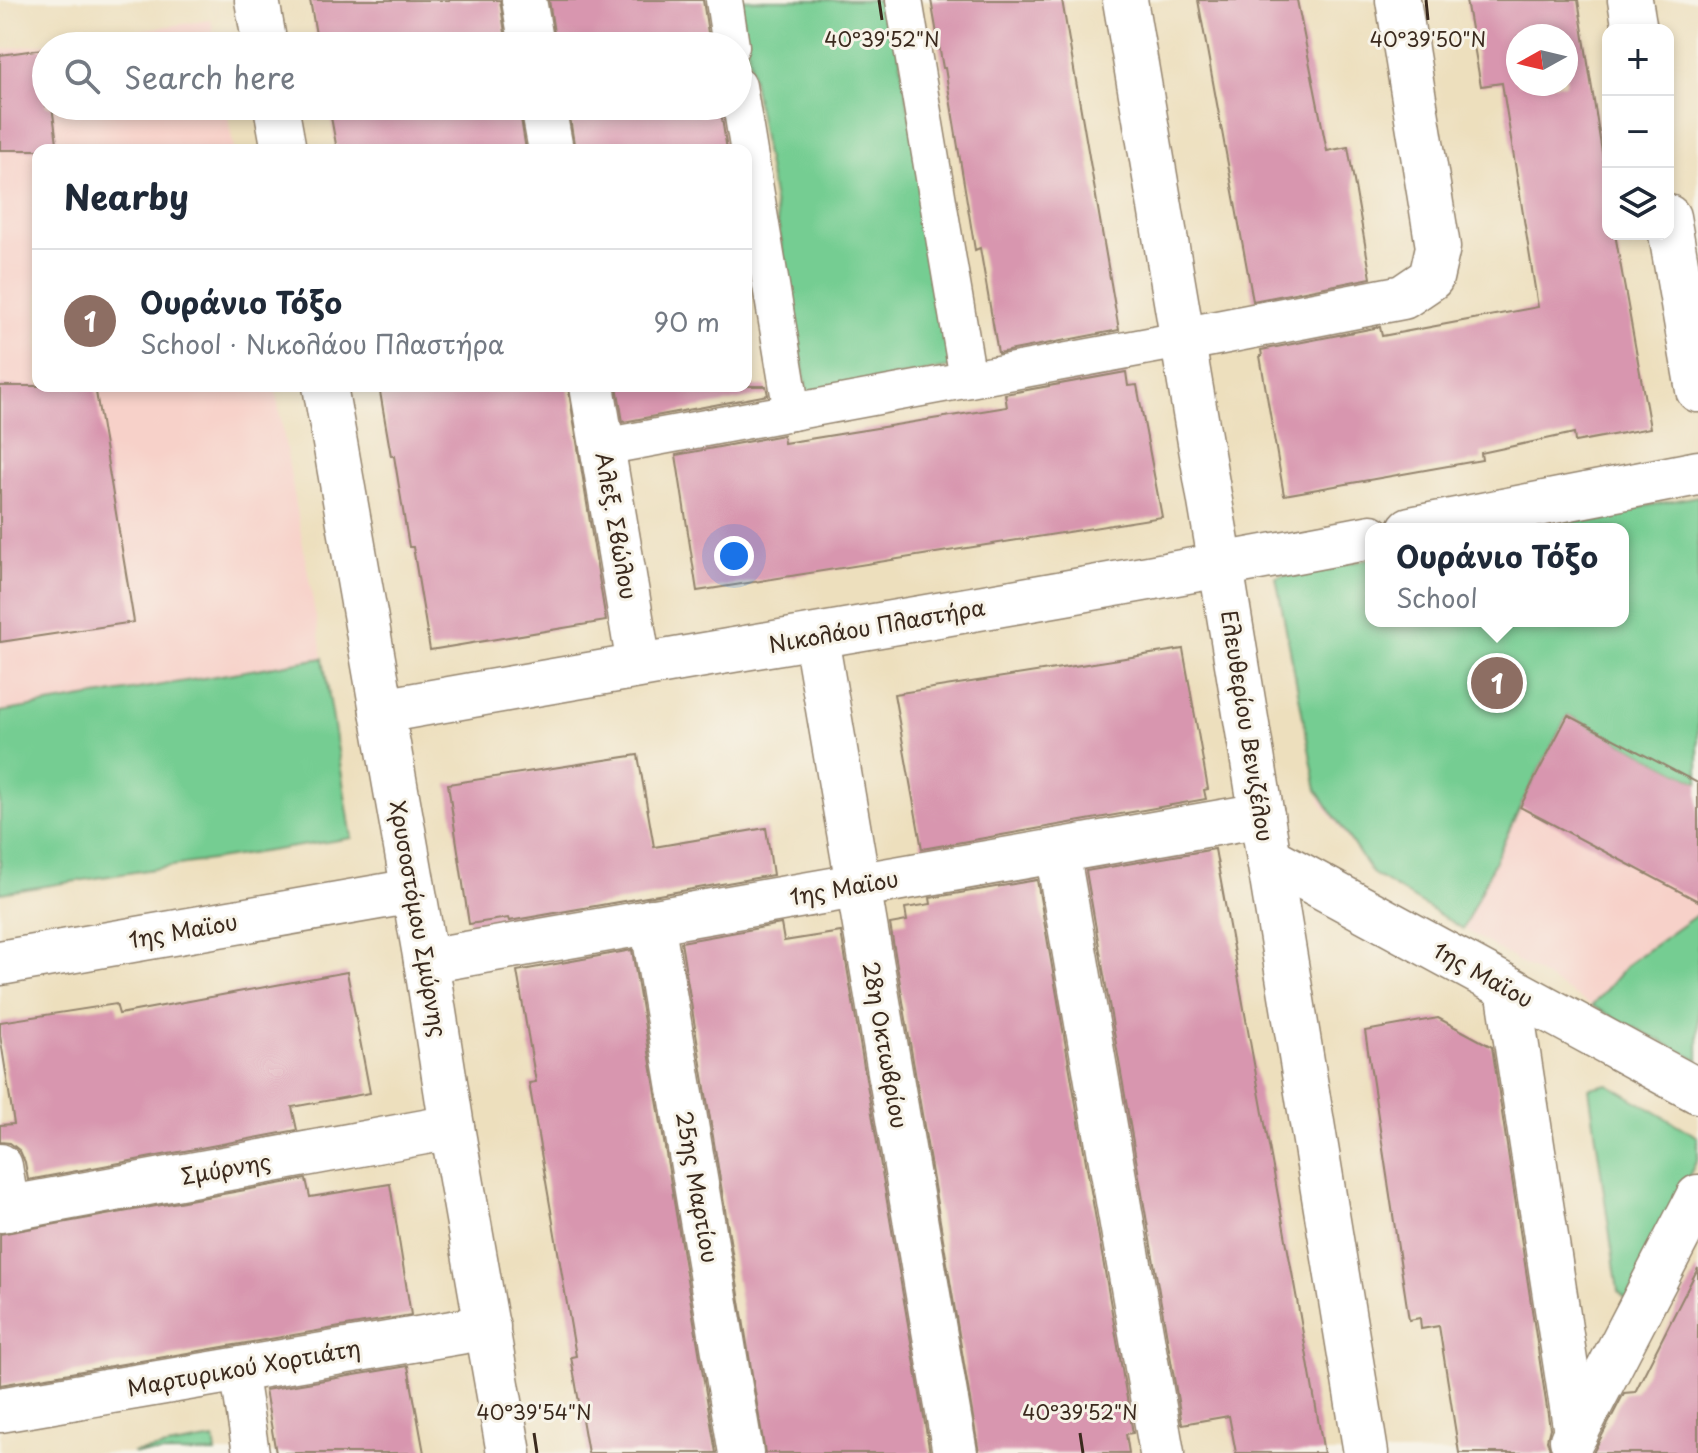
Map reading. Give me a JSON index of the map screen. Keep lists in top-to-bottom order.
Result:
{
  "streets": {
    "street": [
      "Αλεξ. Σβώλου",
      "Νικολάου Πλαστήρα",
      "Ελευθερίου Βενιζέλου",
      "1ης Μαϊου",
      "Χρυσοστόμου Σμύρνης",
      "28η Οκτωβρίου",
      "Σμύρνης",
      "25ης Μαρτίου",
      "Μαρτυρικού Χορτιάτη"
    ]
  },
  "crossings": [
    ["Αλεξ. Σβώλου", "Νικολάου Πλαστήρα"],
    ["Νικολάου Πλαστήρα", "Ελευθερίου Βενιζέλου"],
    ["Νικολάου Πλαστήρα", "Χρυσοστόμου Σμύρνης"],
    ["Νικολάου Πλαστήρα", "28η Οκτωβρίου"],
    ["Ελευθερίου Βενιζέλου", "1ης Μαϊου"],
    ["1ης Μαϊου", "Χρυσοστόμου Σμύρνης"],
    ["1ης Μαϊου", "28η Οκτωβρίου"],
    ["1ης Μαϊου", "25ης Μαρτίου"],
    ["Χρυσοστόμου Σμύρνης", "Σμύρνης"],
    ["Χρυσοστόμου Σμύρνης", "Μαρτυρικού Χορτιάτη"]
  ],
  "north": "left",
  "page": {
    "map_buttons": ["+", "−"],
    "search": "Search here",
    "heading": "Nearby",
    "list": [
      {
        "mark": "1",
        "name": "Ουράνιο Τόξο",
        "note": "School · Νικολάου Πλαστήρα",
        "value": "90 m"
      }
    ],
    "popup": ["Ουράνιο Τόξο", "School"],
    "pins": "1"
  },
  "coordinates": ["40°39'52\"N", "40°39'50\"N", "40°39'54\"N"]
}
